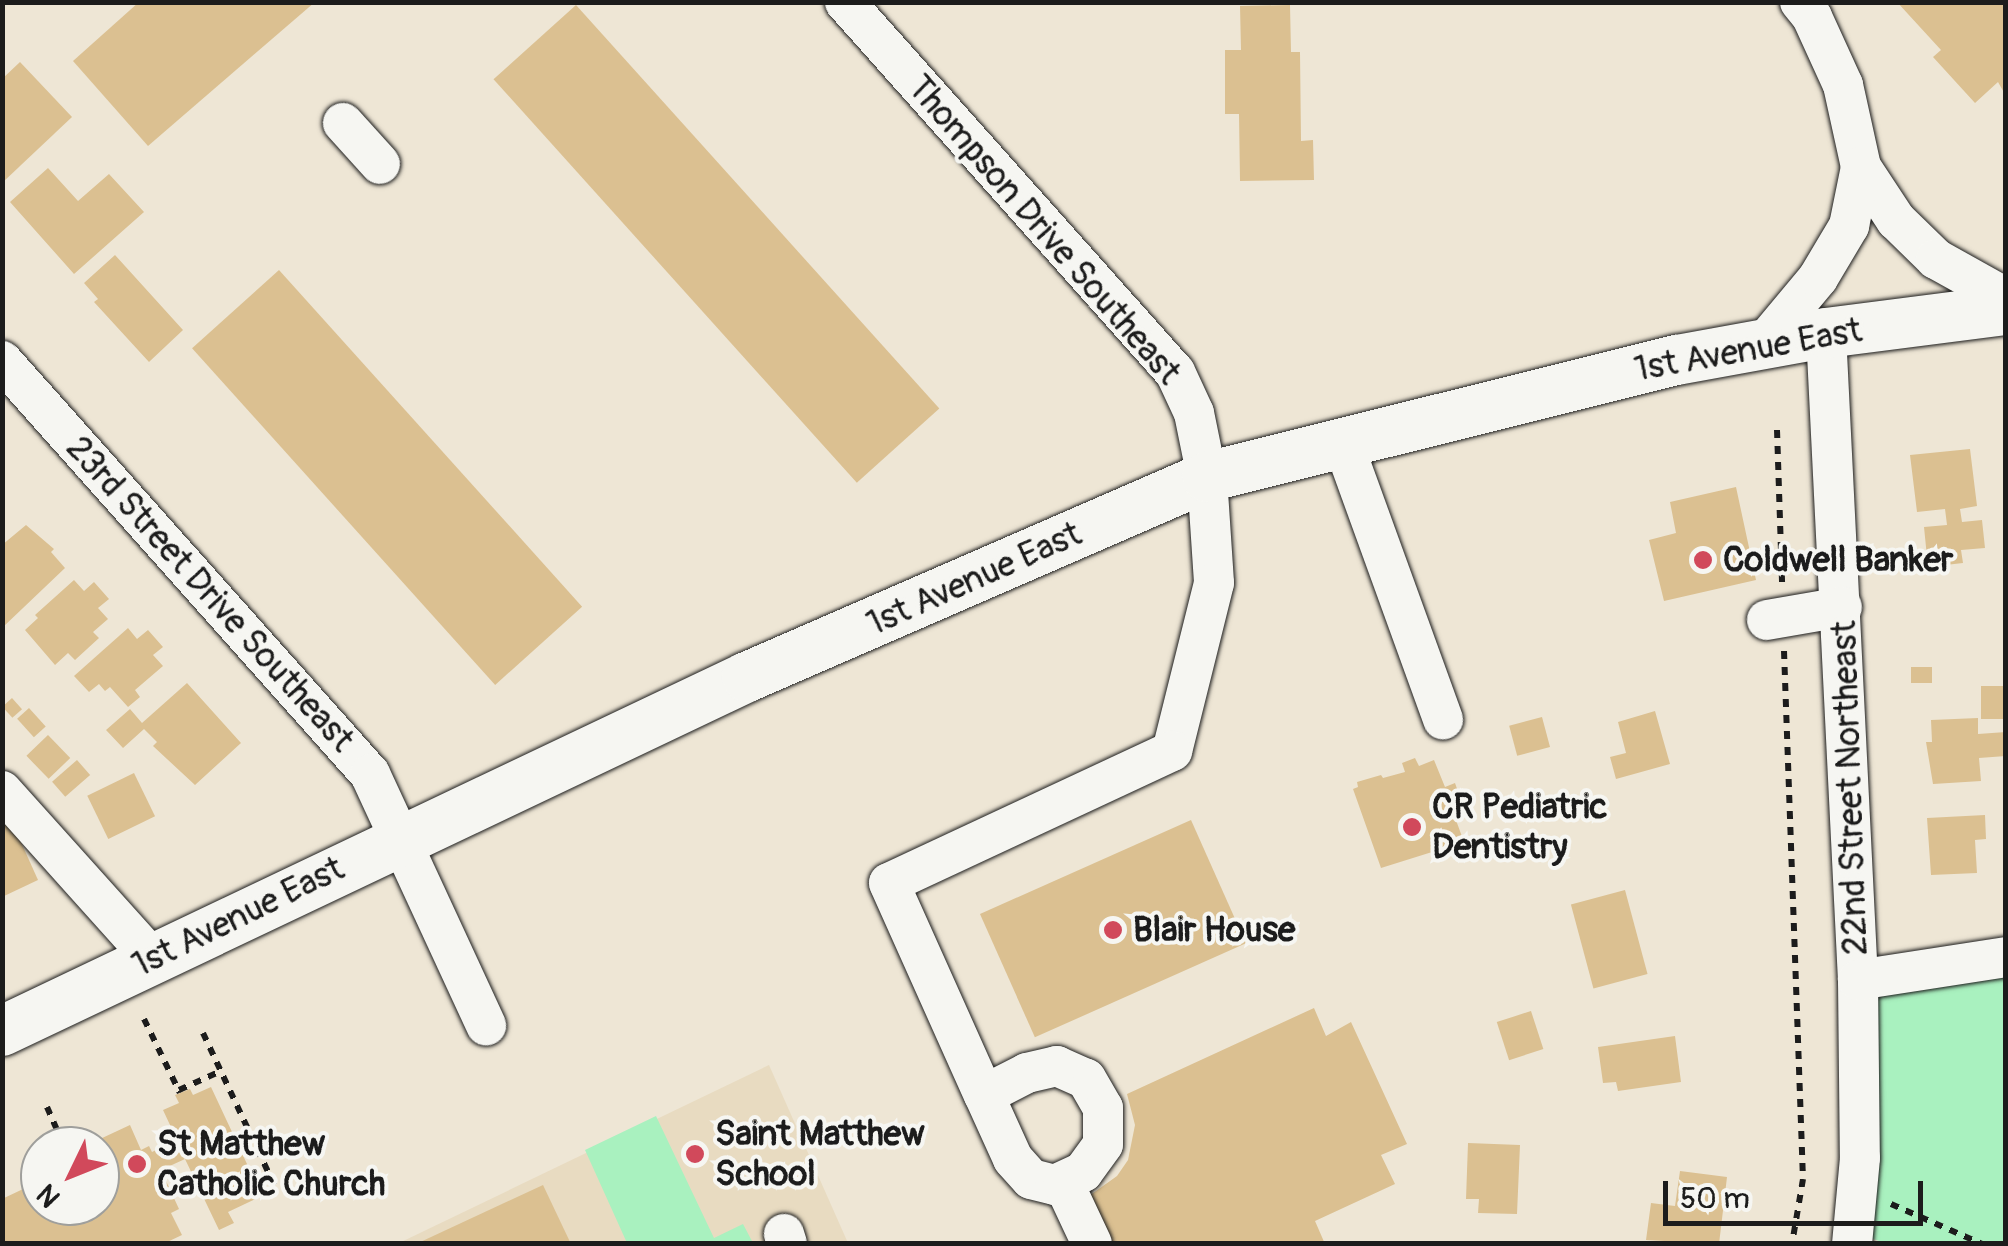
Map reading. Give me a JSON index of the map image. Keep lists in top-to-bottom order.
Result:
{
  "streets": {
    "main road": ["1st Avenue East"],
    "street": ["Thompson Drive Southeast", "23rd Street Drive Southeast", "22nd Street Northeast"]
  },
  "crossings": [
    ["Thompson Drive Southeast", "1st Avenue East"],
    ["1st Avenue East", "23rd Street Drive Southeast"],
    ["1st Avenue East", "22nd Street Northeast"]
  ],
  "places": [
    "Coldwell Banker",
    "CR Pediatric Dentistry",
    "Blair House",
    "Saint Matthew School",
    "St Matthew Catholic Church"
  ],
  "scale_bar": "50 m",
  "north": "bottom left"
}
